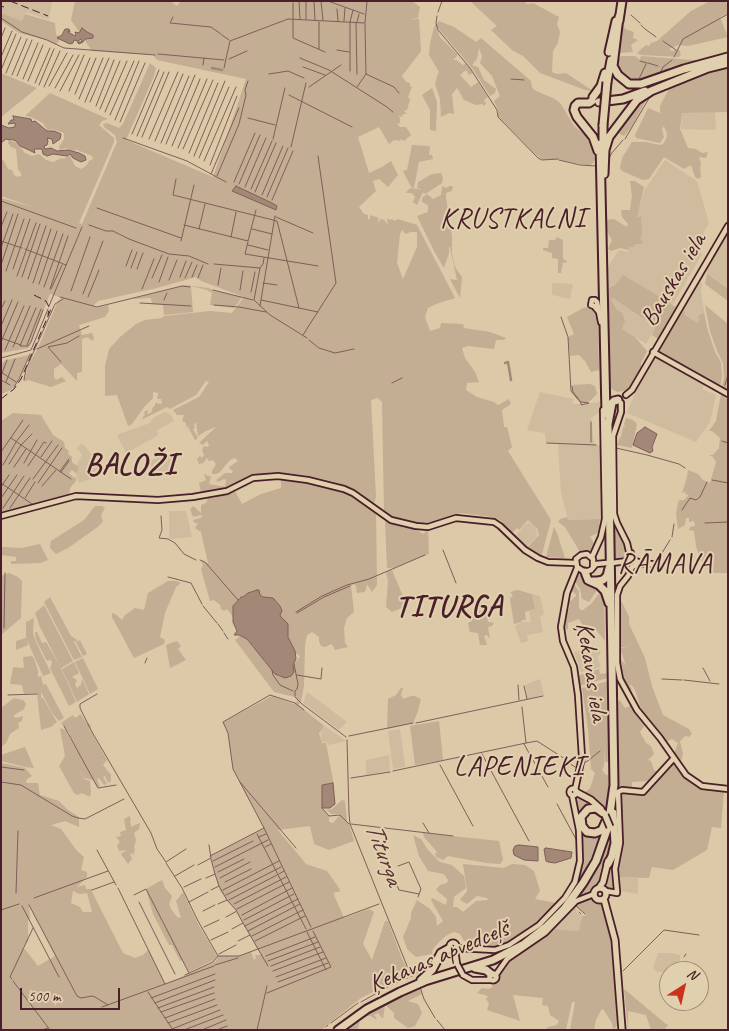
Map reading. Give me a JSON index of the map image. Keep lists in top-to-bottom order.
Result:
{
  "streets": {
    "highway": ["Ķekavas apvedceļš"],
    "main road": ["Bauskas iela", "Ķekavas iela"]
  },
  "districts": [
    "KRUSTKALNI",
    "BALOŽI",
    "RĀMAVA",
    "TITURGA",
    "LAPENIEKI"
  ],
  "water": ["Titurga"],
  "scale_bar": "500 m",
  "north": "top right"
}
